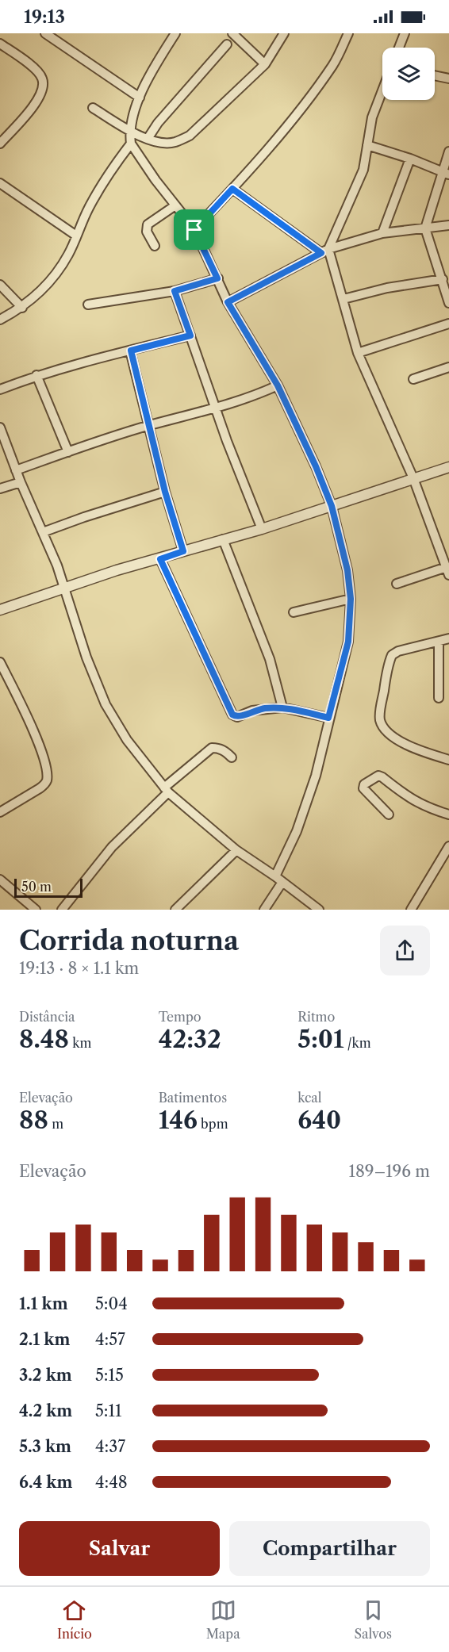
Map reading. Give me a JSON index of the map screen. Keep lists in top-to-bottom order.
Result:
{
  "scale_bar": "50 m",
  "page": {
    "status": "19:13",
    "scale": "50 m",
    "heading": ["Corrida noturna", "19:13 · 8 × 1.1 km"],
    "stats": [
      ["Distância", "8.48 km"],
      ["Tempo", "42:32"],
      ["Ritmo", "5:01 /km"],
      ["Elevação", "88 m"],
      ["Batimentos", "146 bpm"],
      ["kcal", "640"]
    ],
    "chart": ["Elevação", "189–196 m"],
    "list": [
      {
        "name": "1.1 km",
        "note": "5:04"
      },
      {
        "name": "2.1 km",
        "note": "4:57"
      },
      {
        "name": "3.2 km",
        "note": "5:15"
      },
      {
        "name": "4.2 km",
        "note": "5:11"
      },
      {
        "name": "5.3 km",
        "note": "4:37"
      },
      {
        "name": "6.4 km",
        "note": "4:48"
      }
    ],
    "buttons": ["Salvar", "Compartilhar"],
    "tabs": ["Início", "Mapa", "Salvos"]
  }
}
